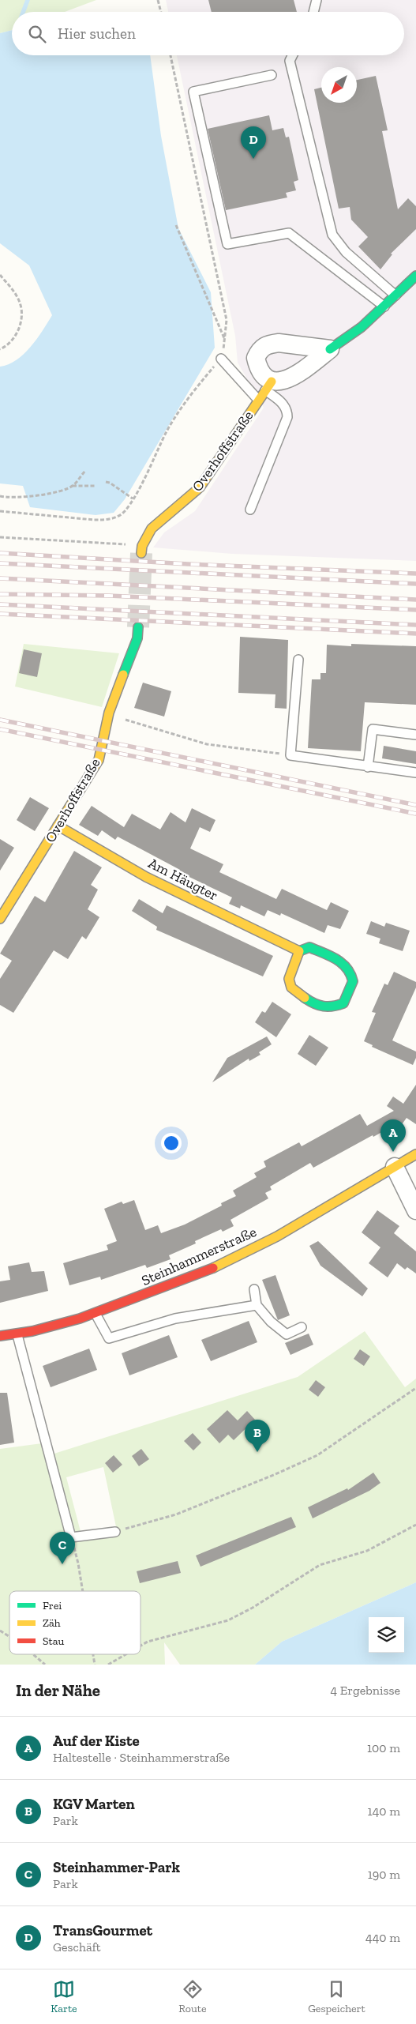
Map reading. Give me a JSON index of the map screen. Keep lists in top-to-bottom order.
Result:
{
  "streets": {
    "street": ["Overhoffstraße", "Am Häugter", "Steinhammerstraße"]
  },
  "crossings": [
    ["Overhoffstraße", "Am Häugter"]
  ],
  "legend": ["Frei", "Zäh", "Stau"],
  "north": "bottom left",
  "page": {
    "search": "Hier suchen",
    "pins": [
      "D",
      "A",
      "B",
      "C"
    ],
    "heading": ["In der Nähe", "4 Ergebnisse"],
    "list": [
      {
        "mark": "A",
        "name": "Auf der Kiste",
        "note": "Haltestelle · Steinhammerstraße",
        "value": "100 m"
      },
      {
        "mark": "B",
        "name": "KGV Marten",
        "note": "Park",
        "value": "140 m"
      },
      {
        "mark": "C",
        "name": "Steinhammer-Park",
        "note": "Park",
        "value": "190 m"
      },
      {
        "mark": "D",
        "name": "TransGourmet",
        "note": "Geschäft",
        "value": "440 m"
      }
    ],
    "nav": ["Karte", "Route", "Gespeichert"]
  }
}
